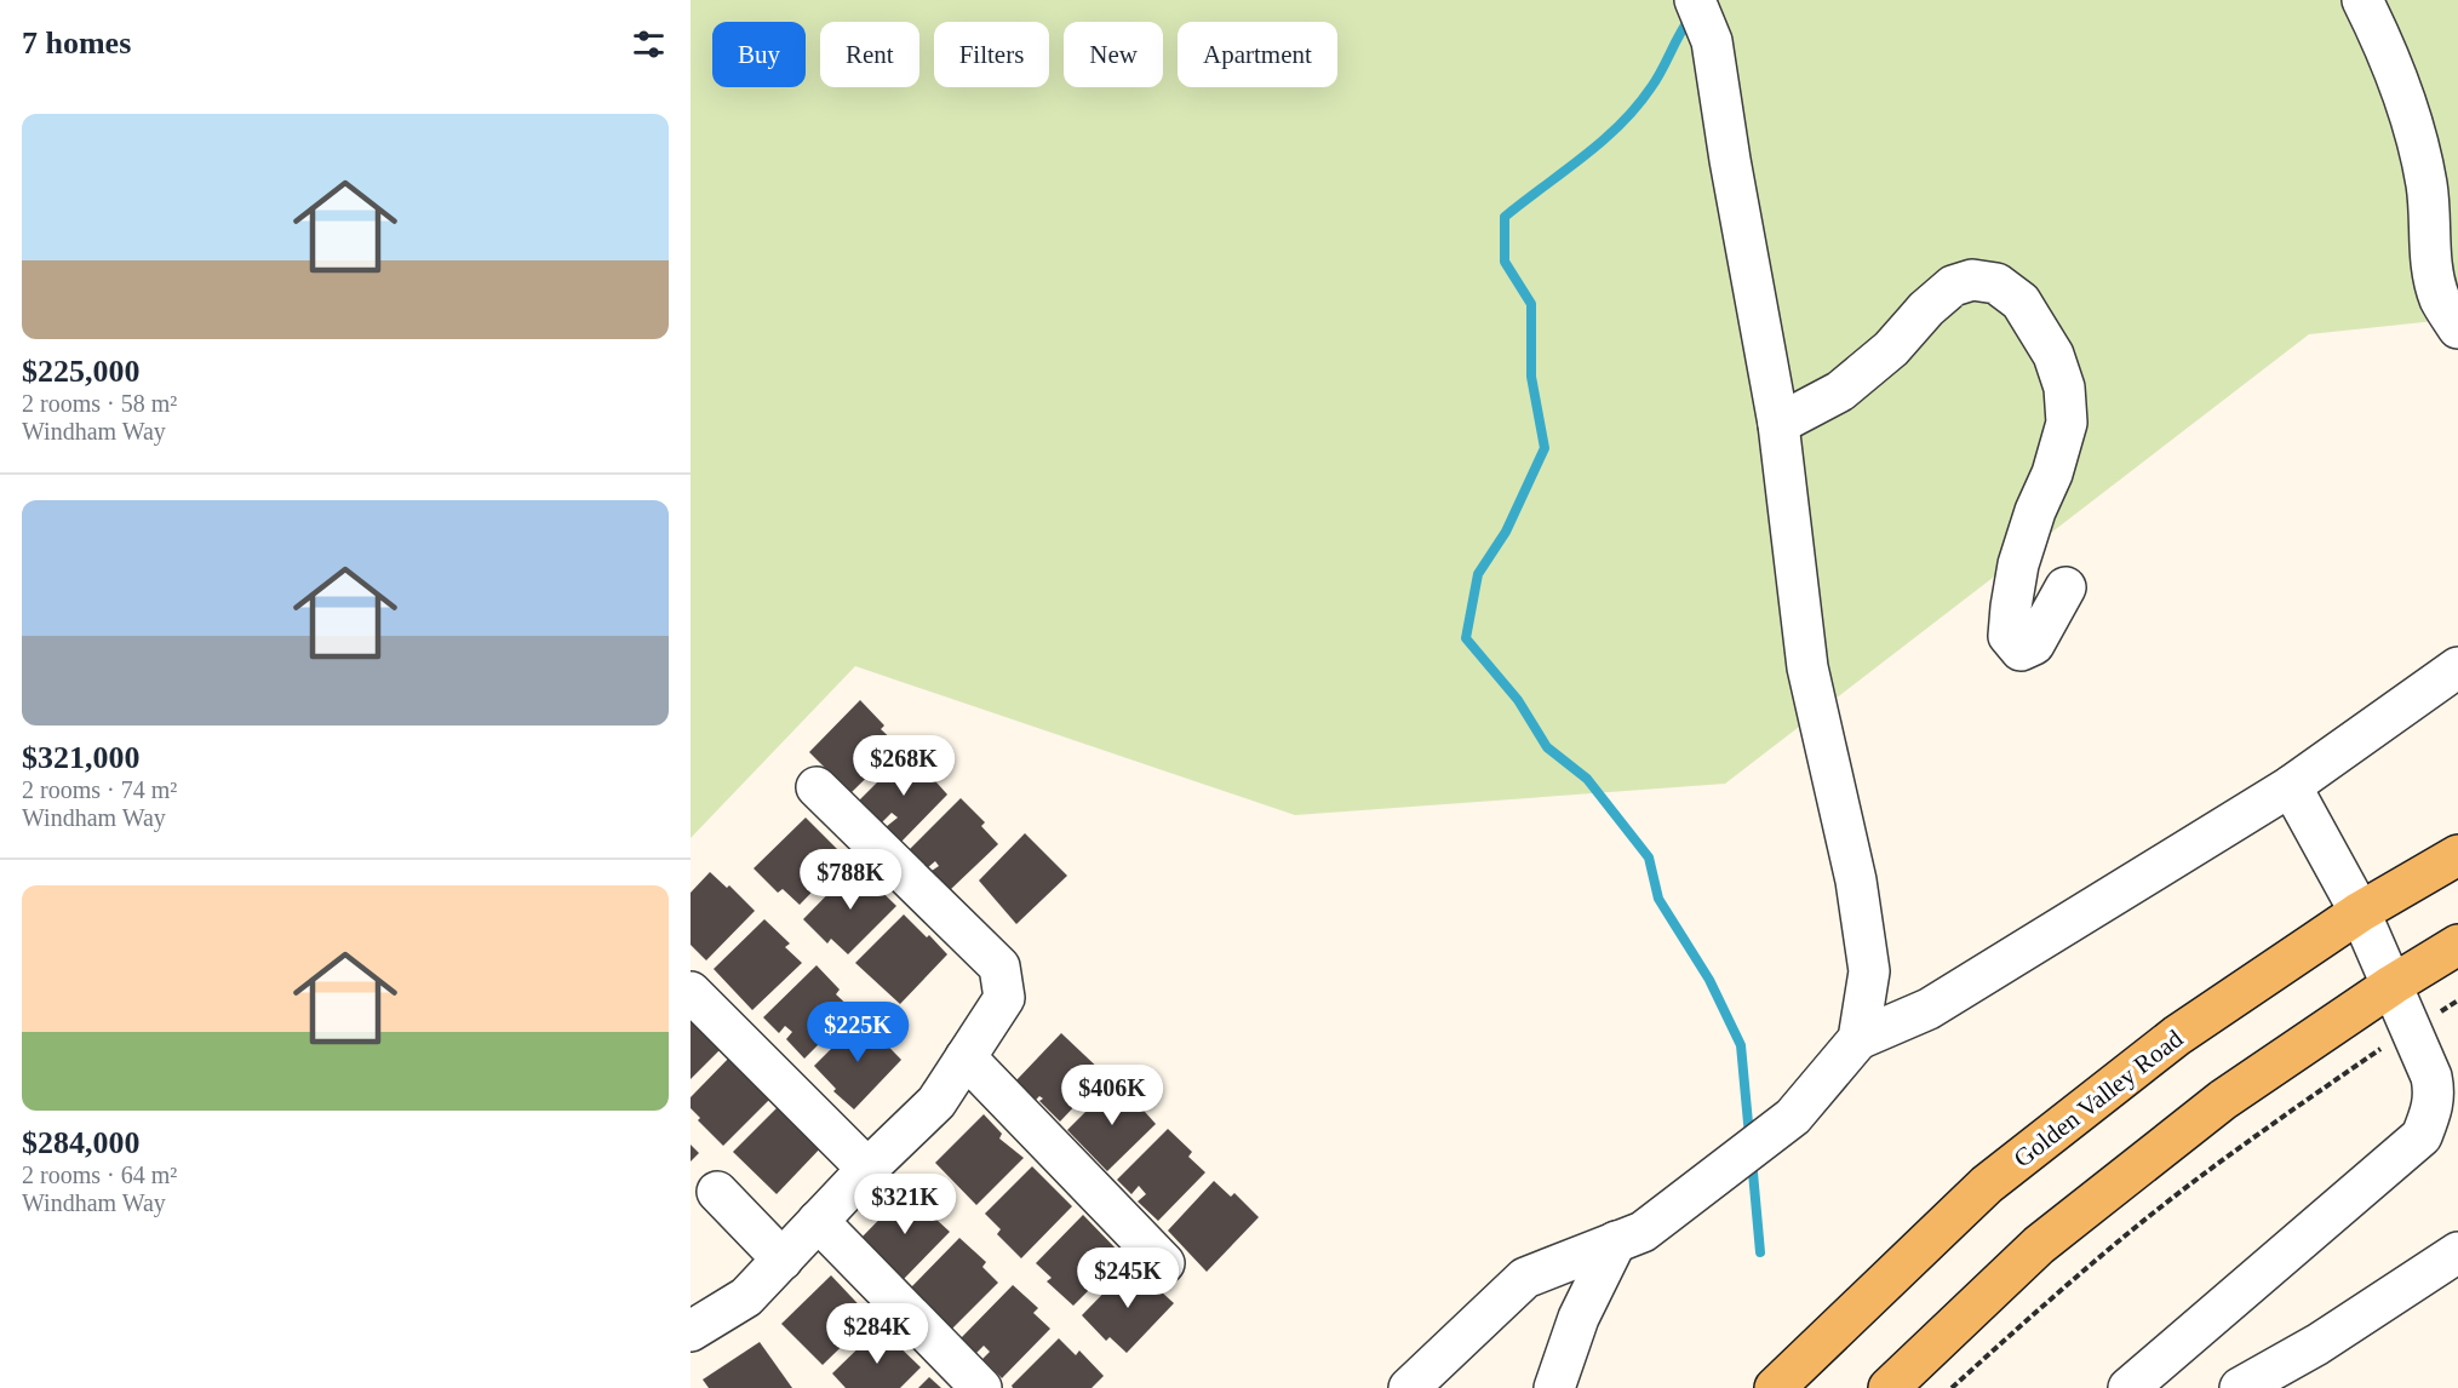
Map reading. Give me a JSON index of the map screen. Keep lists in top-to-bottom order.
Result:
{
  "streets": {
    "main road": ["Golden Valley Road"]
  },
  "page": {
    "heading": "7 homes",
    "chip": [
      "Buy",
      "Rent",
      "Filters",
      "New",
      "Apartment"
    ],
    "list": [
      {
        "name": "$225,000",
        "note": "2 rooms · 58 m² · Windham Way"
      },
      {
        "name": "$321,000",
        "note": "2 rooms · 74 m² · Windham Way"
      },
      {
        "name": "$284,000",
        "note": "2 rooms · 64 m² · Windham Way"
      }
    ],
    "price": [
      "$268K",
      "$788K",
      "$225K",
      "$406K",
      "$321K",
      "$245K",
      "$284K"
    ]
  }
}
